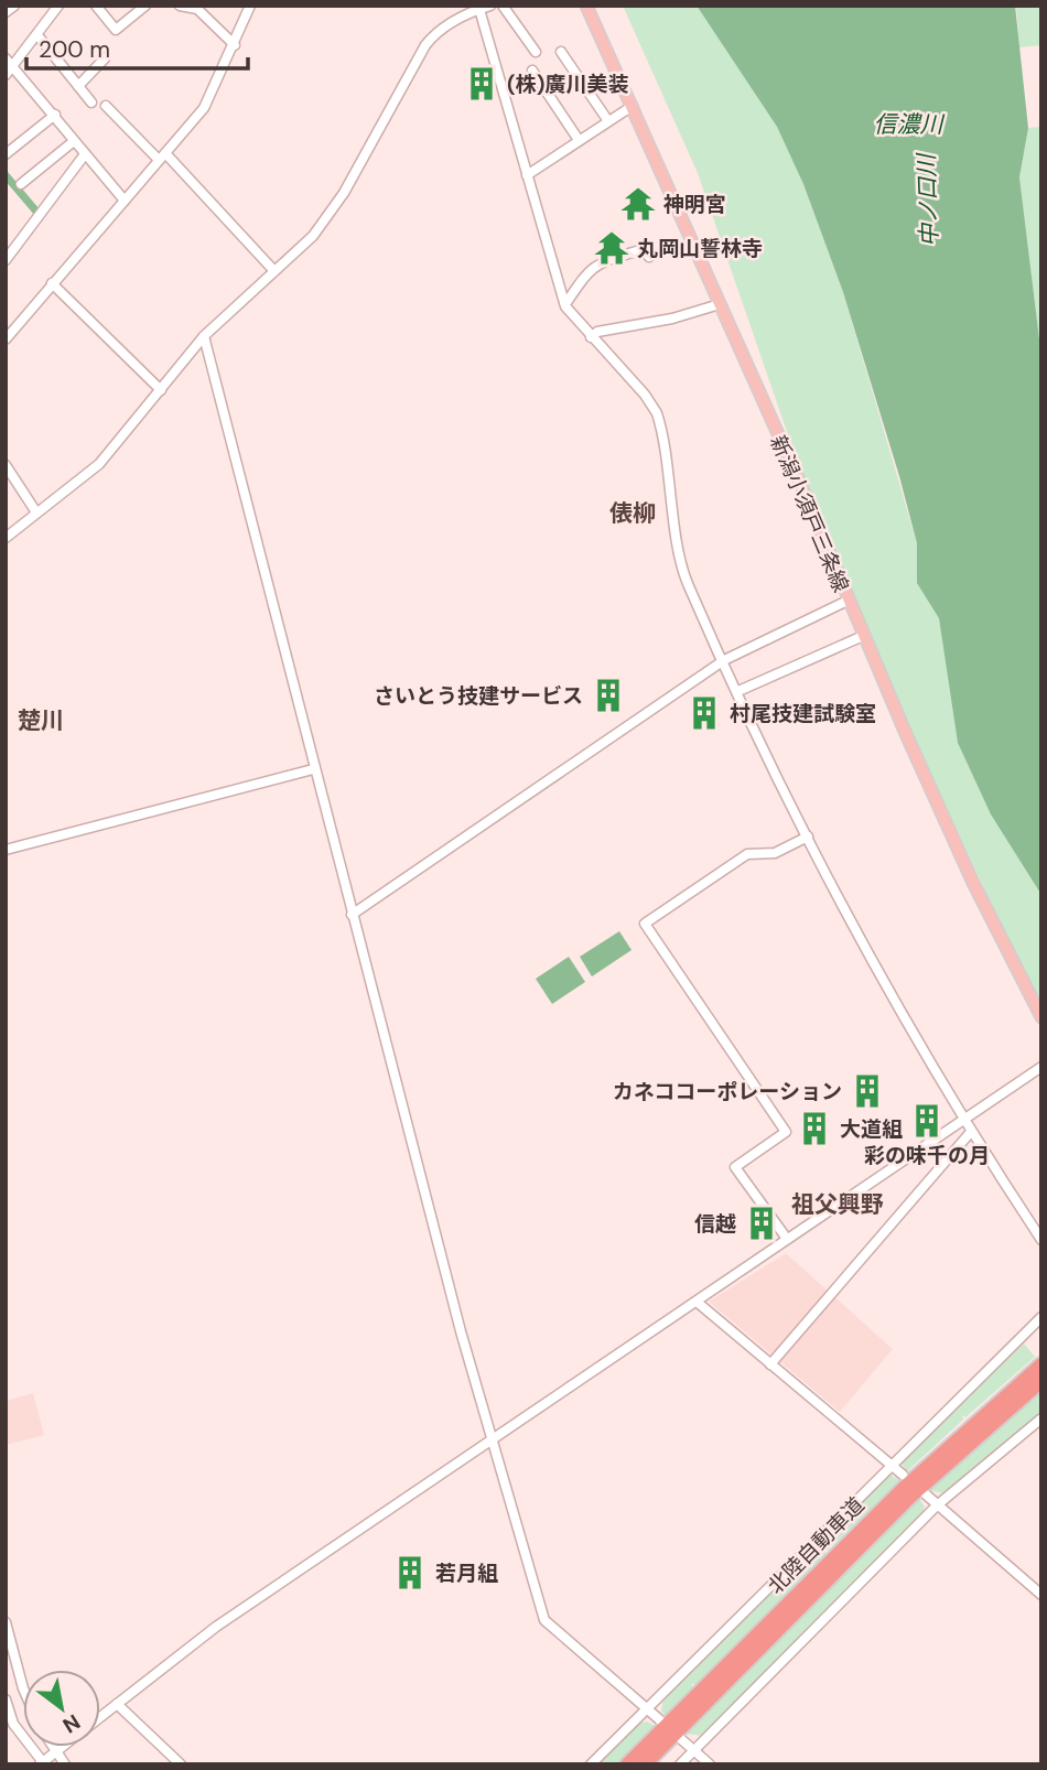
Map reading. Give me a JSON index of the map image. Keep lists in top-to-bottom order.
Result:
{
  "streets": {
    "highway": ["北陸自動車道"],
    "main road": ["新潟小須戸三条線"]
  },
  "districts": ["俵柳", "楚川", "祖父興野"],
  "water": ["信濃川", "中ノ口川"],
  "places": {
    "building": [
      "(株)廣川美装",
      "さいとう技建サービス",
      "村尾技建試験室",
      "カネココーポレーション",
      "彩の味千の月",
      "大道組",
      "信越",
      "若月組"
    ],
    "temple": ["神明宮", "丸岡山誓林寺"]
  },
  "scale_bar": "200 m",
  "north": "bottom right"
}
